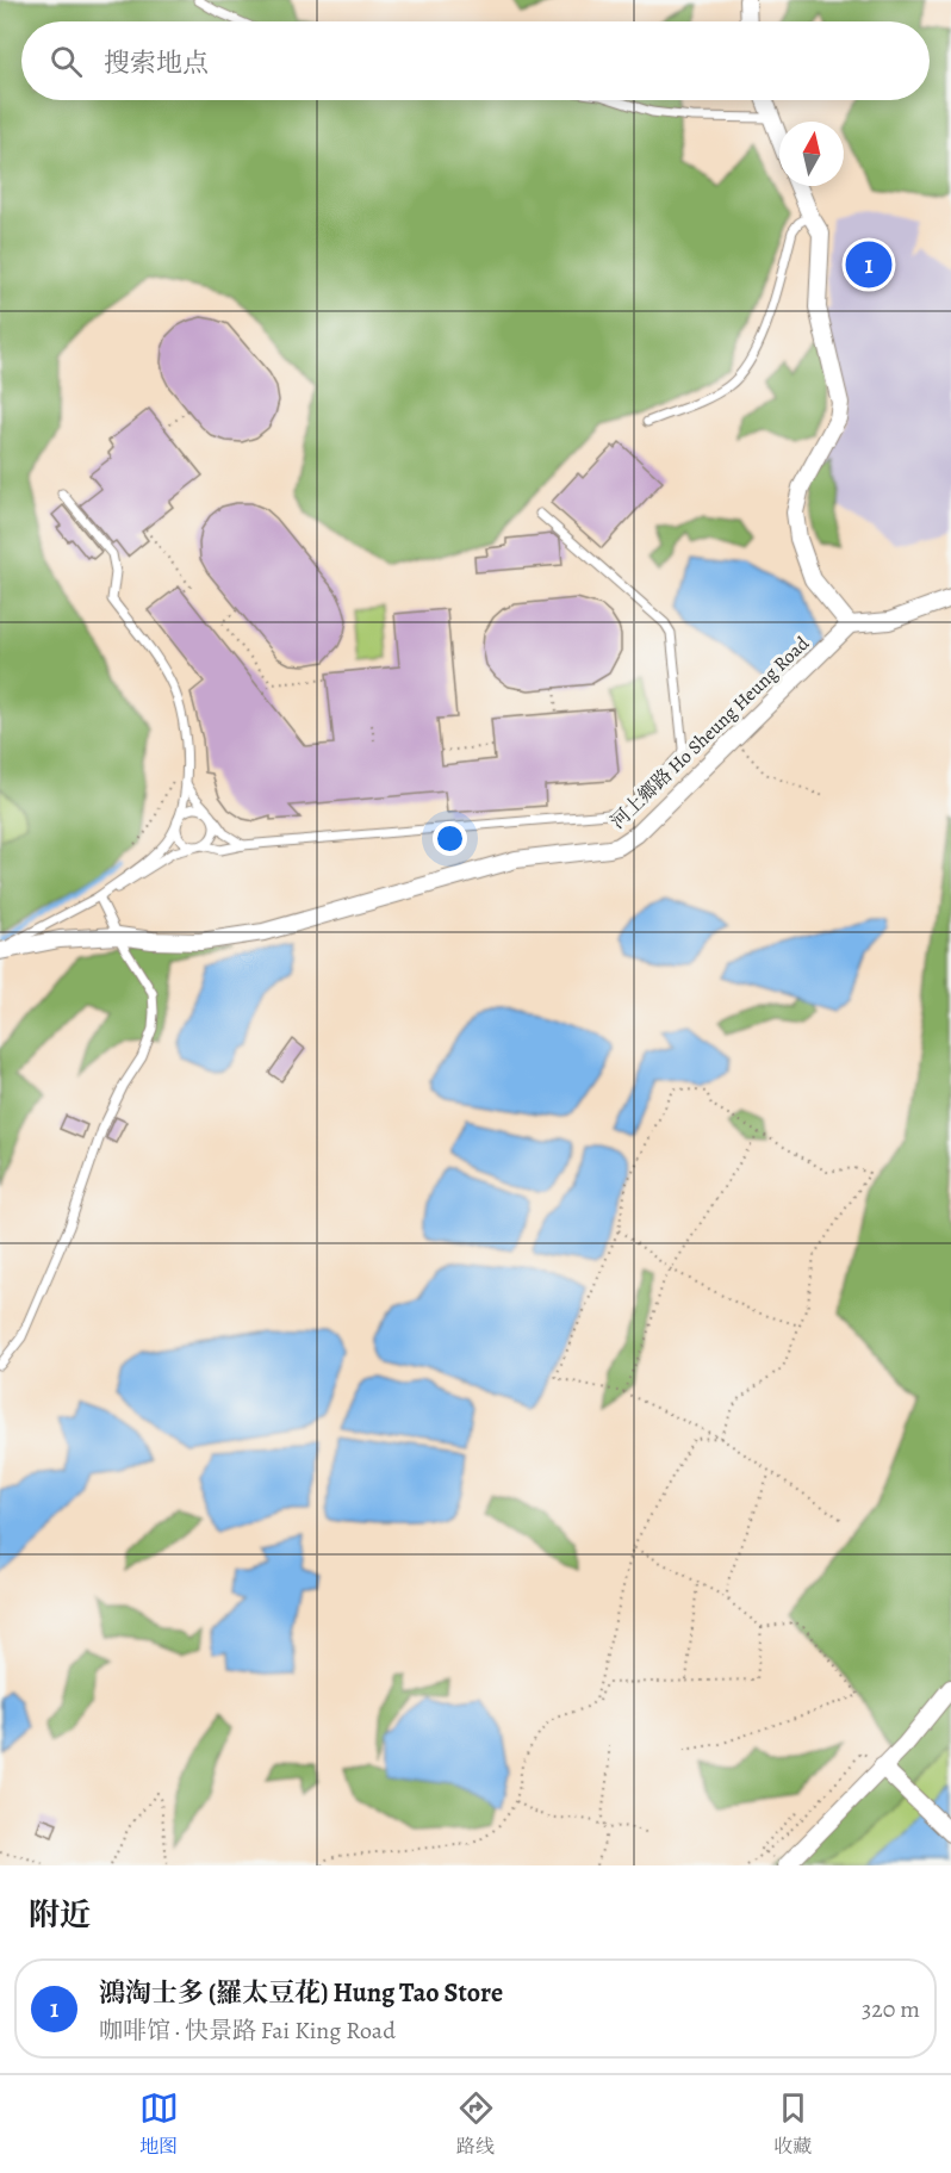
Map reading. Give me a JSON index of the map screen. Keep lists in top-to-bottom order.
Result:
{
  "streets": {
    "street": ["河上鄉路 Ho Sheung Heung Road"]
  },
  "north": "top",
  "page": {
    "search": "搜索地点",
    "pins": "1",
    "heading": "附近",
    "list": [
      {
        "mark": "1",
        "name": "鴻淘士多 (羅太豆花) Hung Tao Store",
        "note": "咖啡馆 · 快景路 Fai King Road",
        "value": "320 m"
      }
    ],
    "nav": ["地图", "路线", "收藏"]
  }
}
